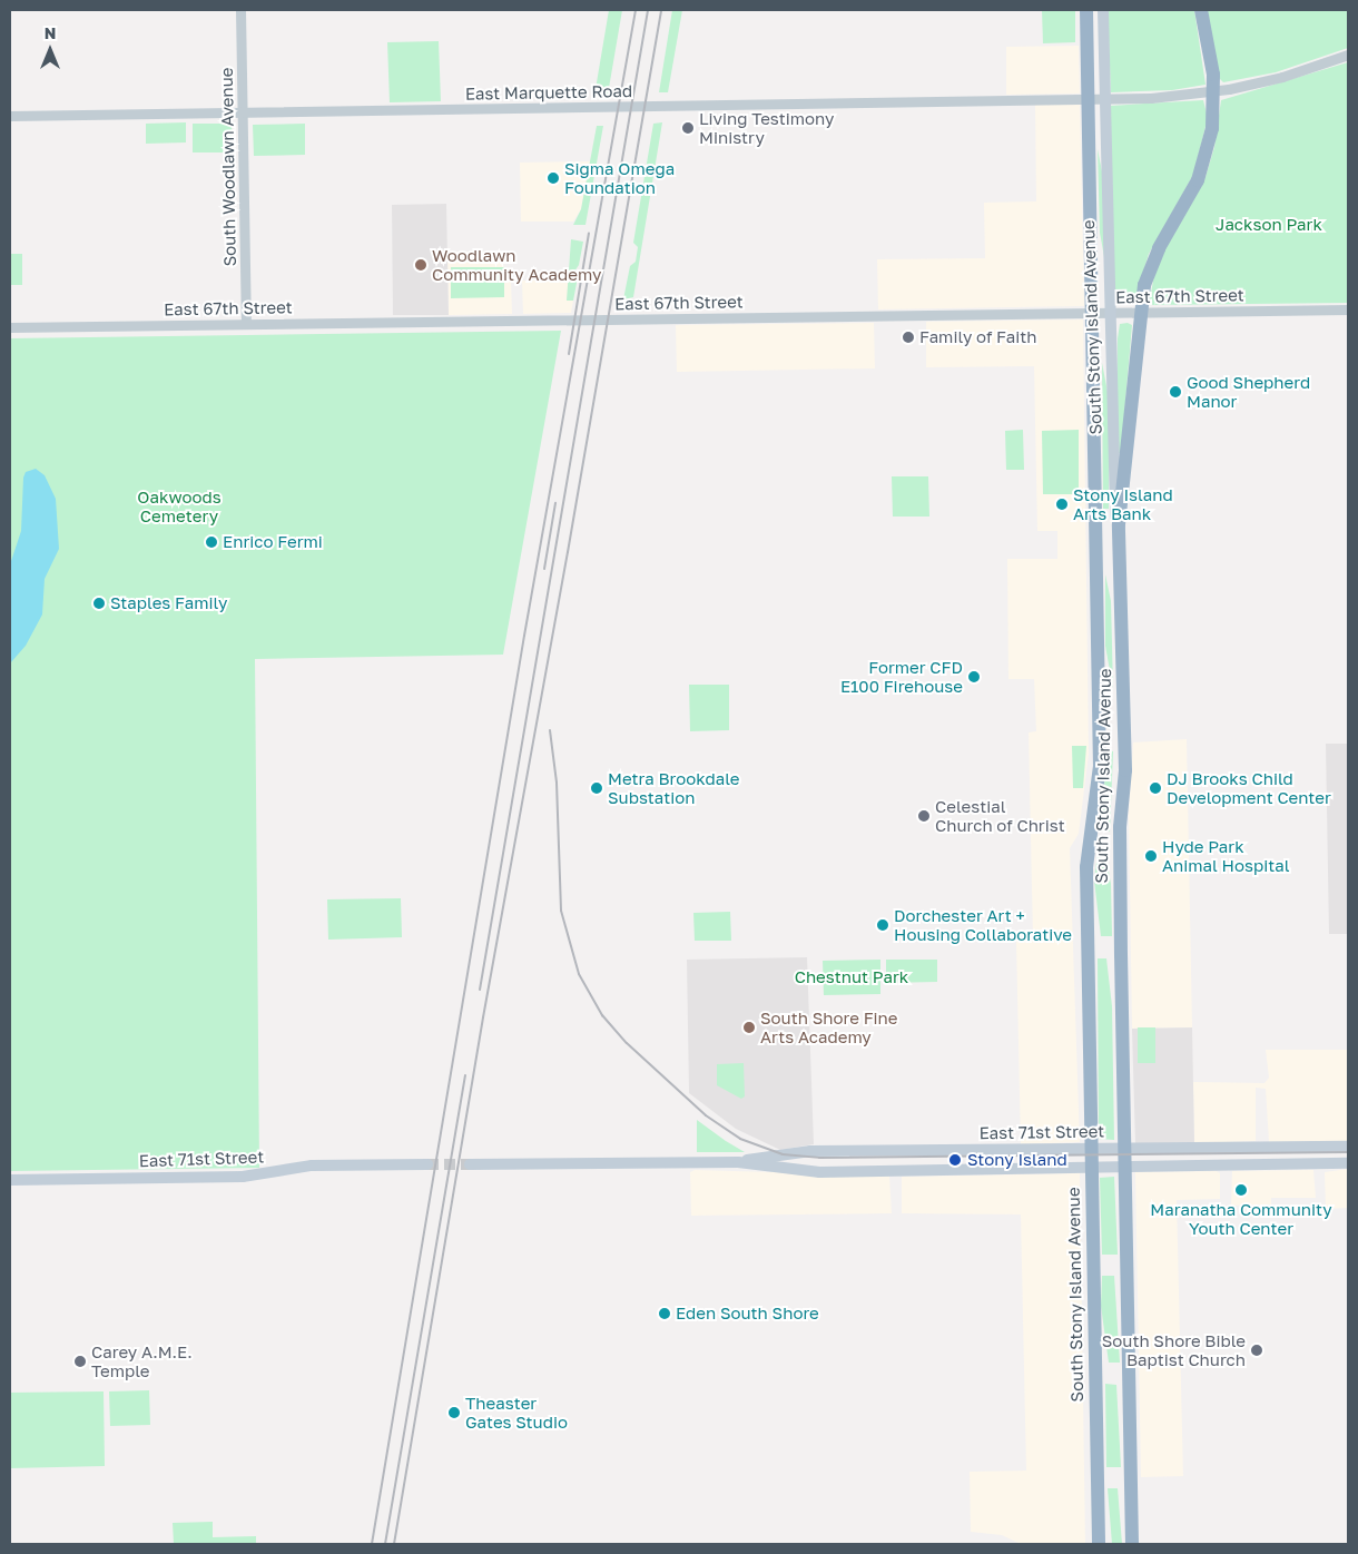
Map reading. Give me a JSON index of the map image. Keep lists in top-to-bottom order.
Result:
{
  "streets": {
    "highway": ["South Stony Island Avenue"],
    "main road": ["East 71st Street"],
    "street": ["East Marquette Road", "South Woodlawn Avenue", "East 67th Street"]
  },
  "crossings": [
    ["East Marquette Road", "South Woodlawn Avenue"],
    ["East Marquette Road", "South Stony Island Avenue"],
    ["South Woodlawn Avenue", "East 67th Street"],
    ["East 67th Street", "South Stony Island Avenue"],
    ["South Stony Island Avenue", "East 71st Street"]
  ],
  "parks": ["Jackson Park", "Oakwoods Cemetery", "Chestnut Park"],
  "places": [
    "Living Testimony Ministry",
    "Sigma Omega Foundation",
    "Woodlawn Community Academy",
    "Family of Faith",
    "Good Shepherd Manor",
    "Stony Island Arts Bank",
    "Enrico Fermi",
    "Staples Family",
    "Former CFD E100 Firehouse",
    "Metra Brookdale Substation",
    "DJ Brooks Child Development Center",
    "Celestial Church of Christ",
    "Hyde Park Animal Hospital",
    "Dorchester Art + Housing Collaborative",
    "South Shore Fine Arts Academy",
    "Stony Island",
    "Maranatha Community Youth Center",
    "Eden South Shore",
    "South Shore Bible Baptist Church",
    "Carey A.M.E. Temple",
    "Theaster Gates Studio"
  ],
  "north": "top"
}
